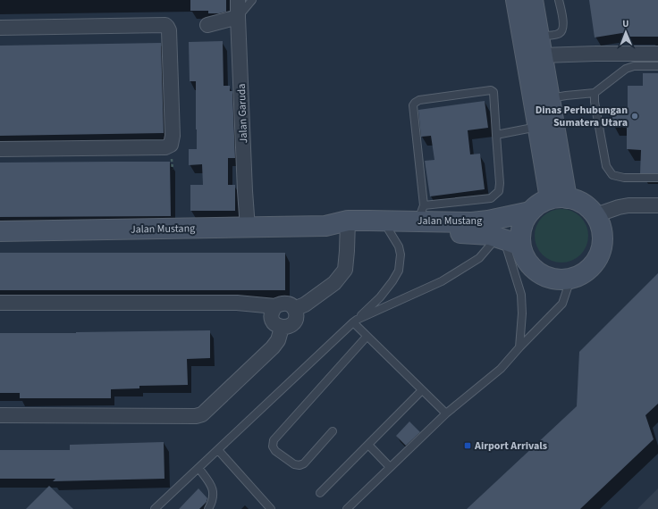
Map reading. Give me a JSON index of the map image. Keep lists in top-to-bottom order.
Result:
{
  "streets": {
    "main road": ["Jalan Mustang"],
    "street": ["Jalan Garuda"]
  },
  "crossings": [
    ["Jalan Garuda", "Jalan Mustang"]
  ],
  "places": {
    "other": ["Dinas Perhubungan Sumatera Utara"],
    "transit": ["Airport Arrivals"]
  },
  "north": "top"
}
